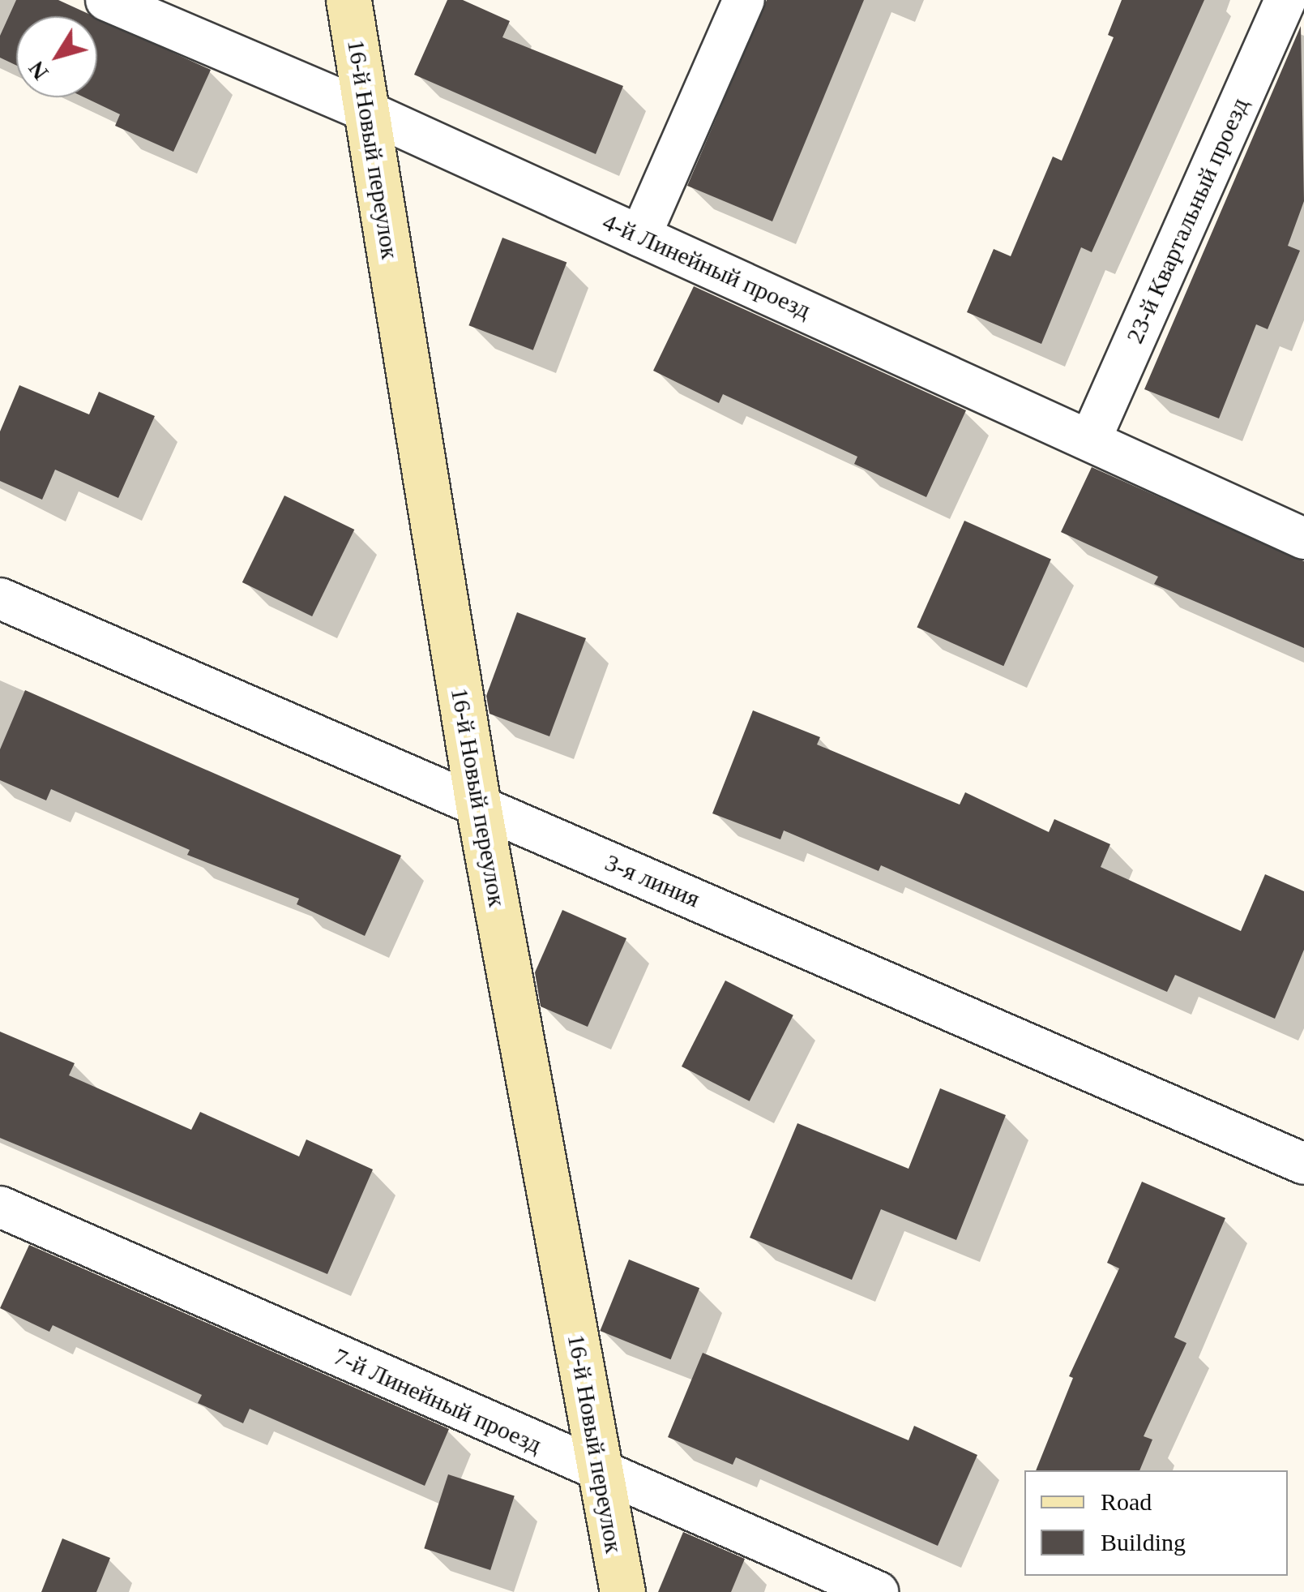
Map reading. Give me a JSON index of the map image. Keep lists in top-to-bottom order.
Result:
{
  "streets": {
    "street": [
      "16-й Новый переулок",
      "23-й Квартальный проезд",
      "4-й Линейный проезд",
      "3-я линия",
      "7-й Линейный проезд"
    ]
  },
  "crossings": [
    ["16-й Новый переулок", "4-й Линейный проезд"],
    ["16-й Новый переулок", "3-я линия"],
    ["16-й Новый переулок", "7-й Линейный проезд"],
    ["23-й Квартальный проезд", "4-й Линейный проезд"]
  ],
  "legend": ["Road", "Building"],
  "north": "bottom left"
}
